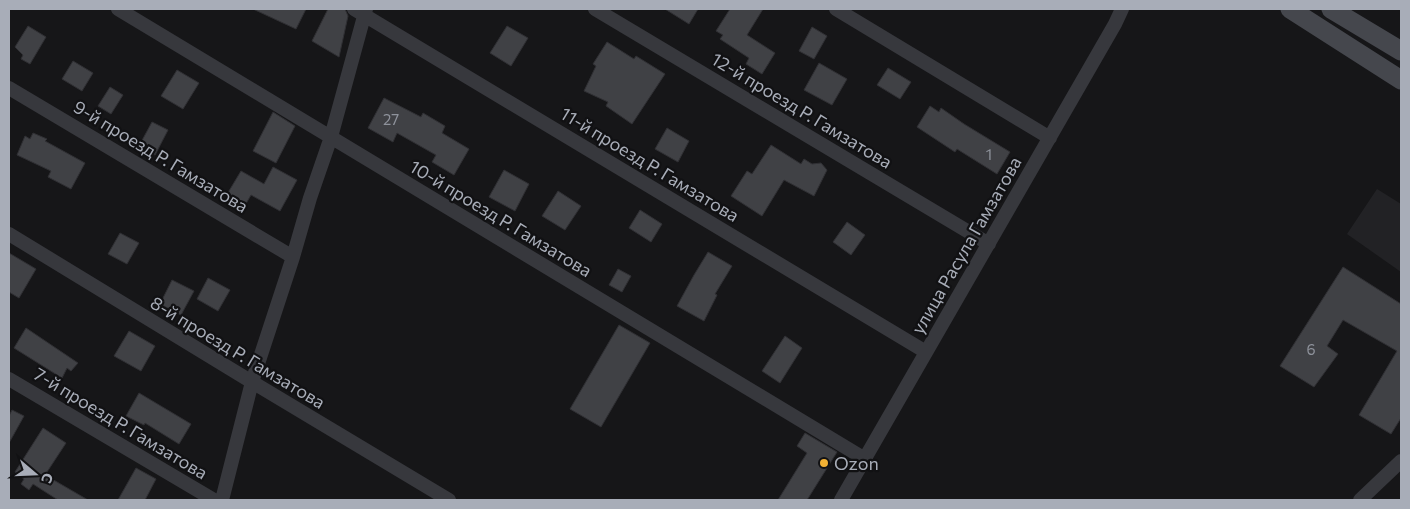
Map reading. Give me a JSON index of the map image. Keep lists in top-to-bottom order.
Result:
{
  "streets": {
    "street": [
      "12-й проезд Р. Гамзатова",
      "9-й проезд Р. Гамзатова",
      "11-й проезд Р. Гамзатова",
      "10-й проезд Р. Гамзатова",
      "улица Расула Гамзатова",
      "8-й проезд Р. Гамзатова",
      "7-й проезд Р. Гамзатова"
    ]
  },
  "crossings": [
    ["12-й проезд Р. Гамзатова", "улица Расула Гамзатова"],
    ["11-й проезд Р. Гамзатова", "улица Расула Гамзатова"],
    ["10-й проезд Р. Гамзатова", "улица Расула Гамзатова"]
  ],
  "places": ["Ozon"],
  "house_numbers": ["27", "1", "6"],
  "north": "right"
}
